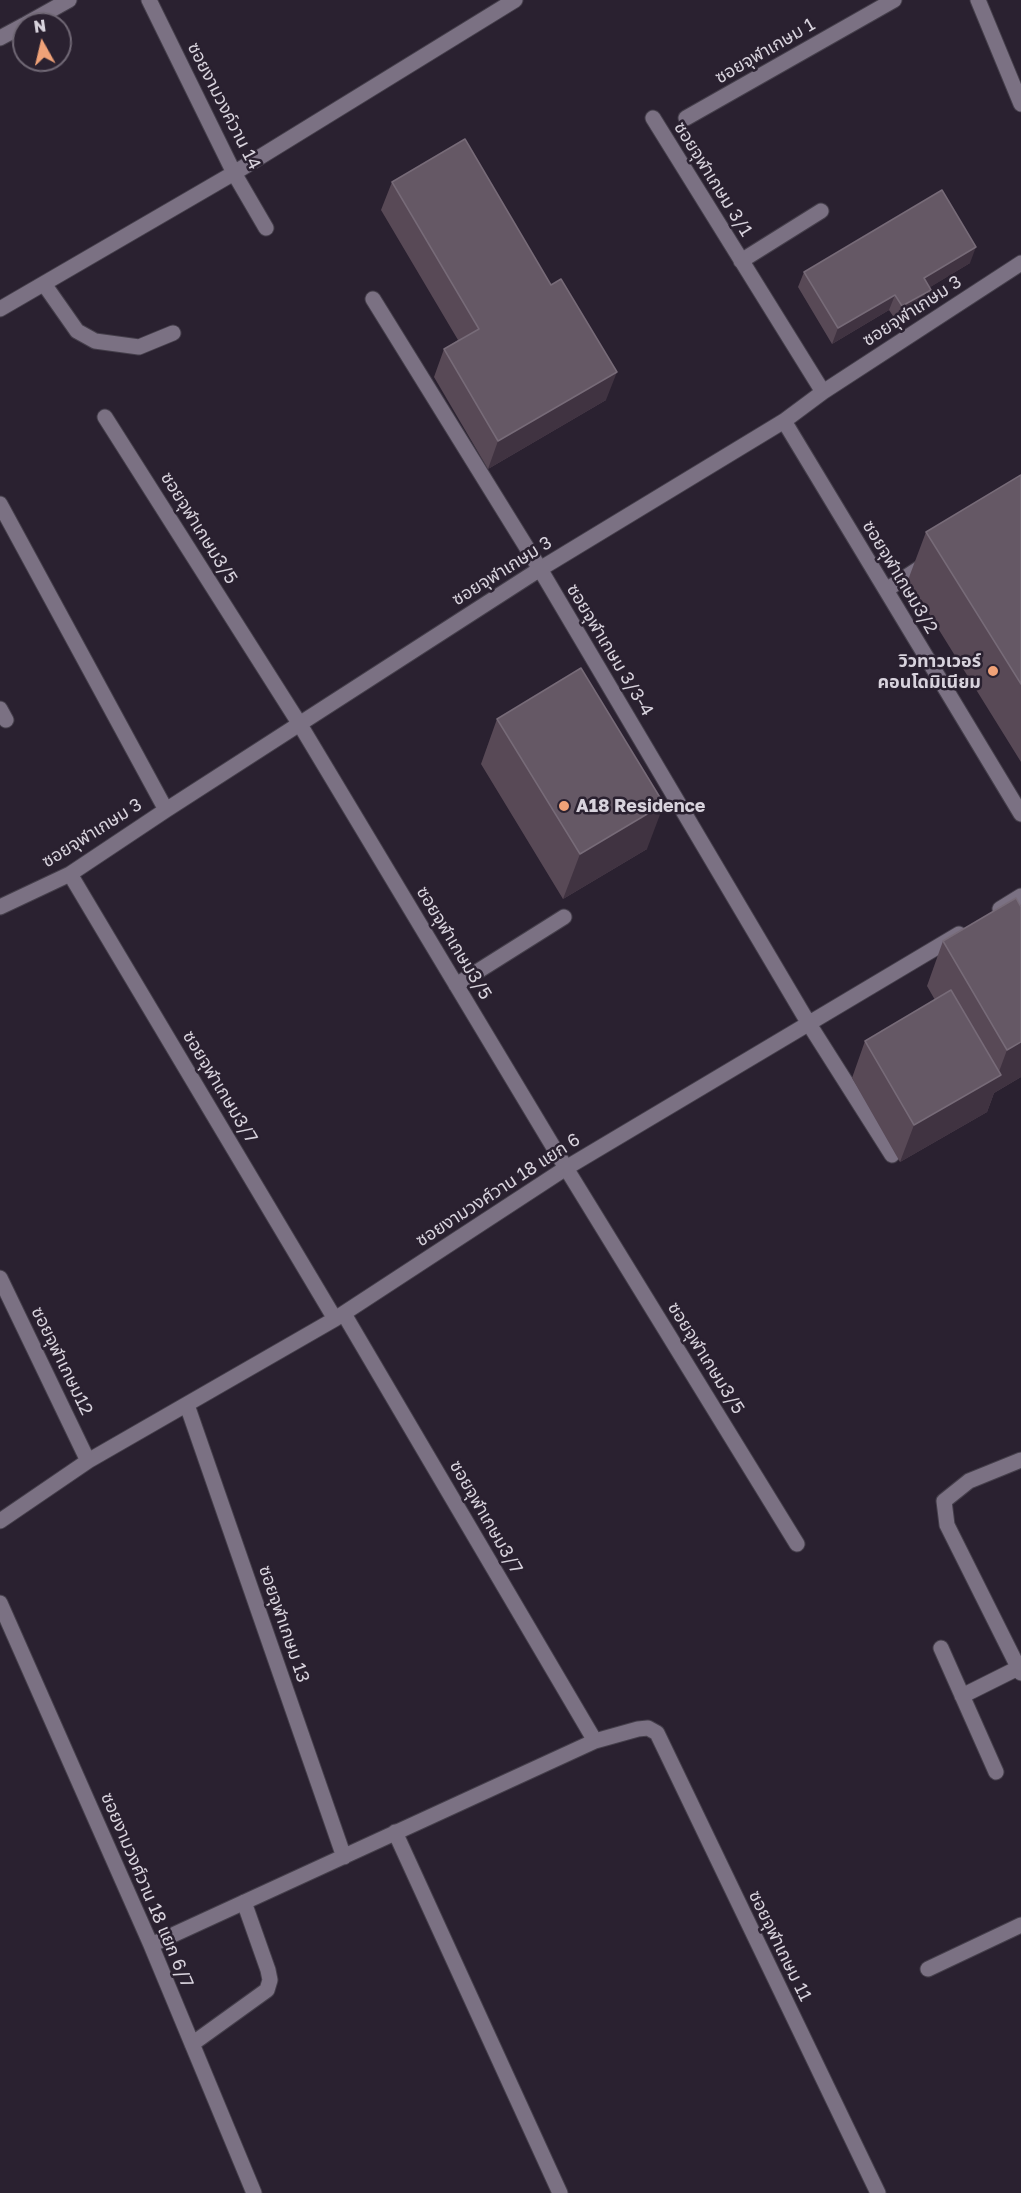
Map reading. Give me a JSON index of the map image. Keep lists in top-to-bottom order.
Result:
{
  "streets": {
    "street": [
      "ซอยจุฬาเกษม 1",
      "ซอยงามวงค์วาน 14",
      "ซอยจุฬาเกษม 3/1",
      "ซอยจุฬาเกษม 3",
      "ซอยจุฬาเกษม3/5",
      "ซอยจุฬาเกษม3/2",
      "ซอยจุฬาเกษม 3/3-4",
      "ซอยจุฬาเกษม3/7",
      "ซอยงามวงศ์วาน 18 แยก 6",
      "ซอยจุฬาเกษม12",
      "ซอยจุฬาเกษม 13",
      "ซอยงามวงศ์วาน 18 แยก 6/7",
      "ซอยจุฬาเกษม 11"
    ]
  },
  "crossings": [
    ["ซอยจุฬาเกษม 3/1", "ซอยจุฬาเกษม 3"],
    ["ซอยจุฬาเกษม 3", "ซอยจุฬาเกษม3/5"],
    ["ซอยจุฬาเกษม 3", "ซอยจุฬาเกษม3/2"],
    ["ซอยจุฬาเกษม 3", "ซอยจุฬาเกษม 3/3-4"],
    ["ซอยจุฬาเกษม 3", "ซอยจุฬาเกษม3/7"],
    ["ซอยจุฬาเกษม3/5", "ซอยงามวงศ์วาน 18 แยก 6"],
    ["ซอยจุฬาเกษม 3/3-4", "ซอยงามวงศ์วาน 18 แยก 6"],
    ["ซอยจุฬาเกษม3/7", "ซอยงามวงศ์วาน 18 แยก 6"],
    ["ซอยจุฬาเกษม3/7", "ซอยจุฬาเกษม 11"],
    ["ซอยงามวงศ์วาน 18 แยก 6", "ซอยจุฬาเกษม12"],
    ["ซอยงามวงศ์วาน 18 แยก 6", "ซอยจุฬาเกษม 13"]
  ],
  "places": ["วิวทาวเวอร์ คอนโดมิเนียม", "A18 Residence"],
  "north": "top"
}
